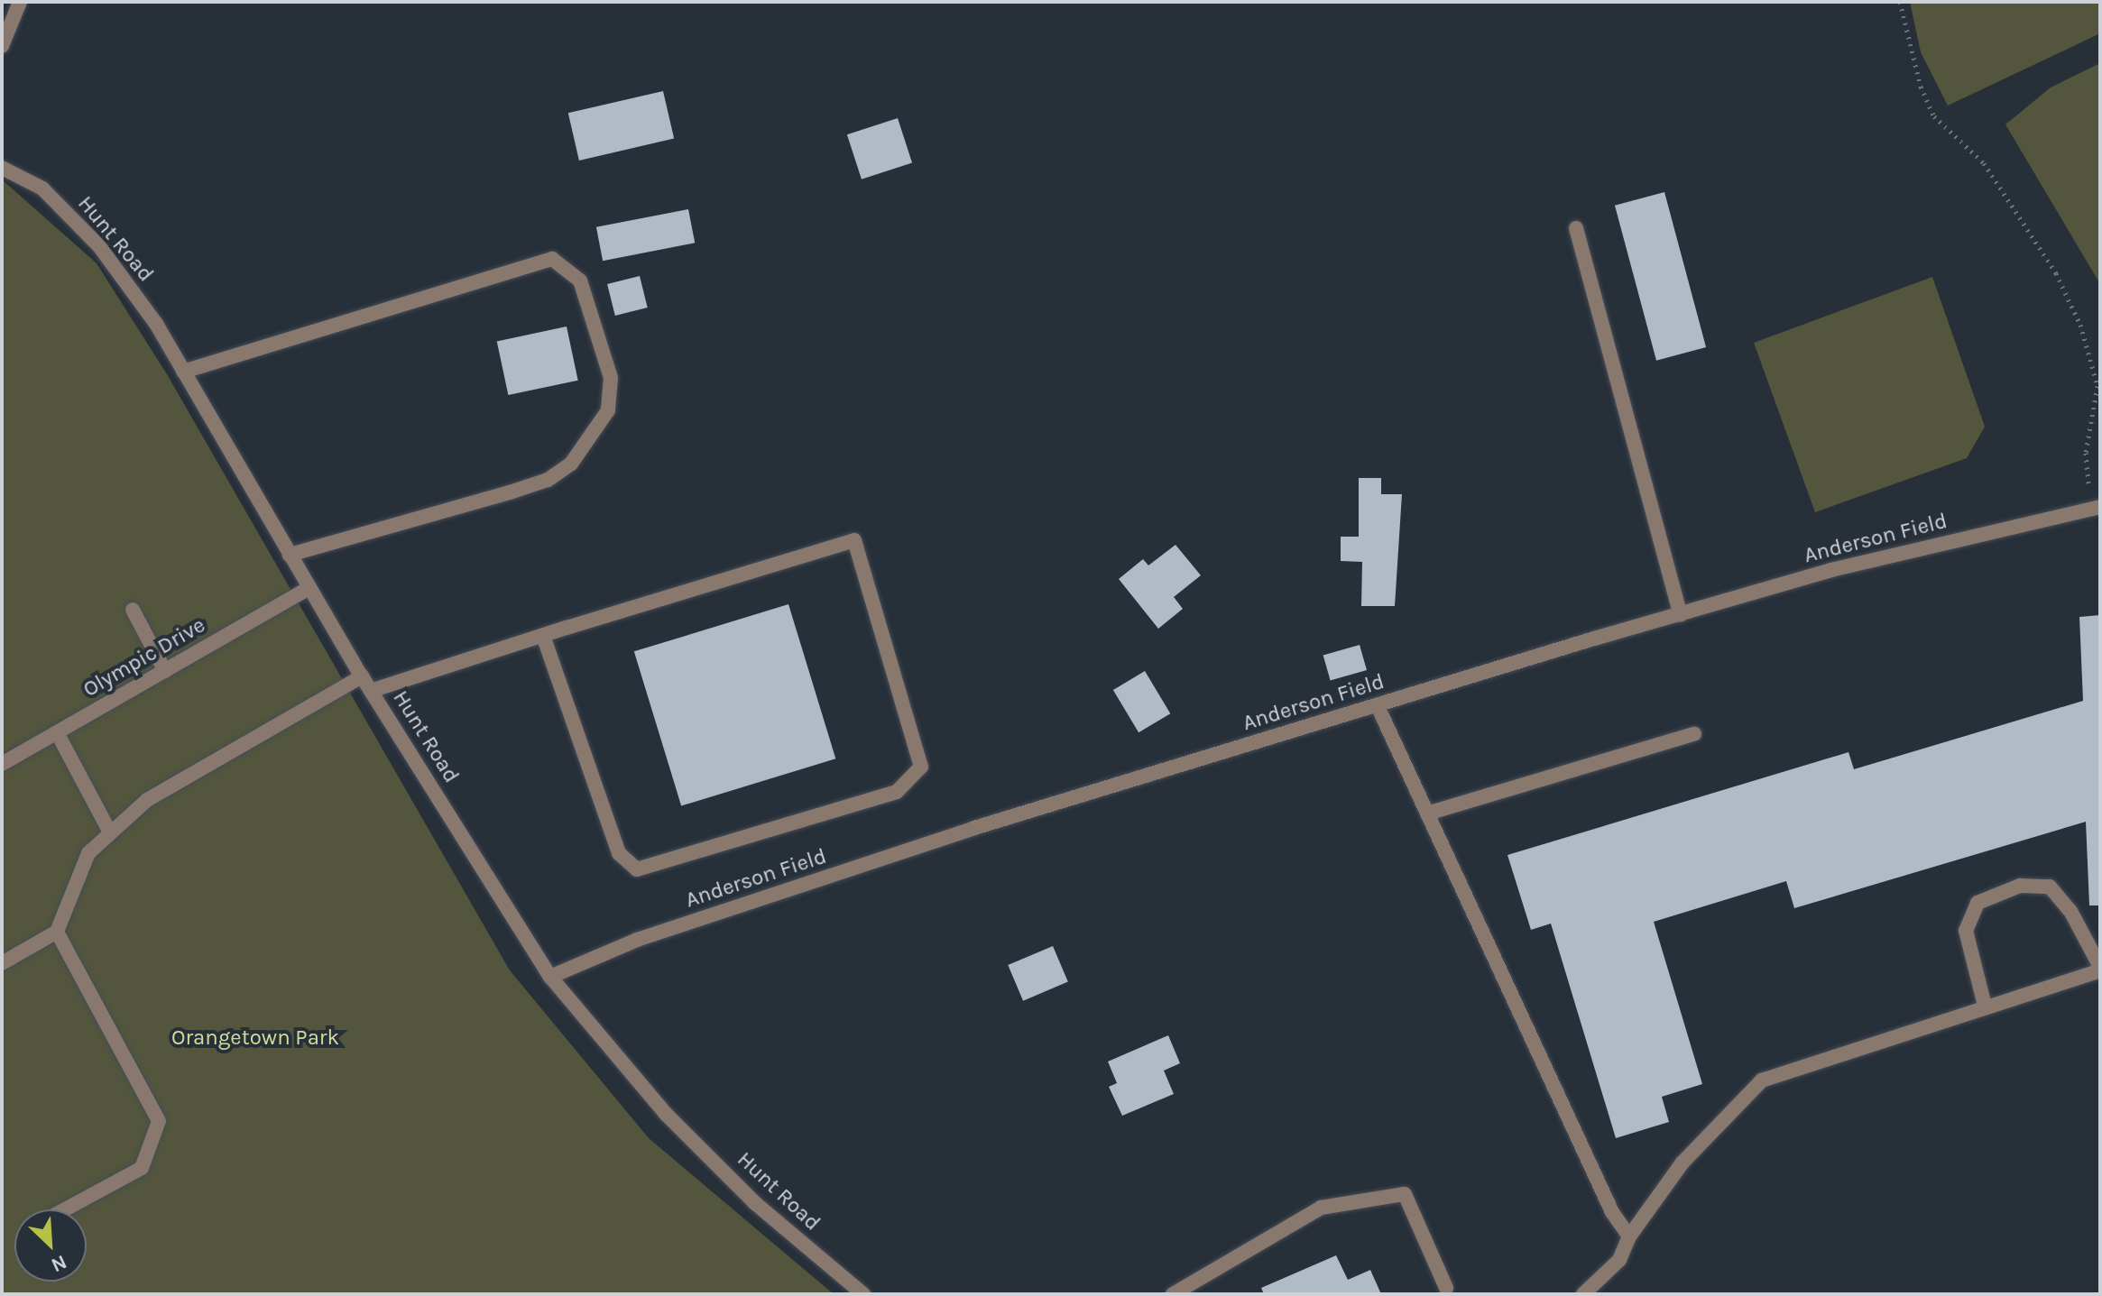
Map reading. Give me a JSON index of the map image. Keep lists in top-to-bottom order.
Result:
{
  "streets": {
    "street": ["Hunt Road", "Anderson Field", "Olympic Drive"]
  },
  "crossings": [
    ["Hunt Road", "Anderson Field"],
    ["Hunt Road", "Olympic Drive"]
  ],
  "parks": ["Orangetown Park"],
  "north": "bottom right"
}
